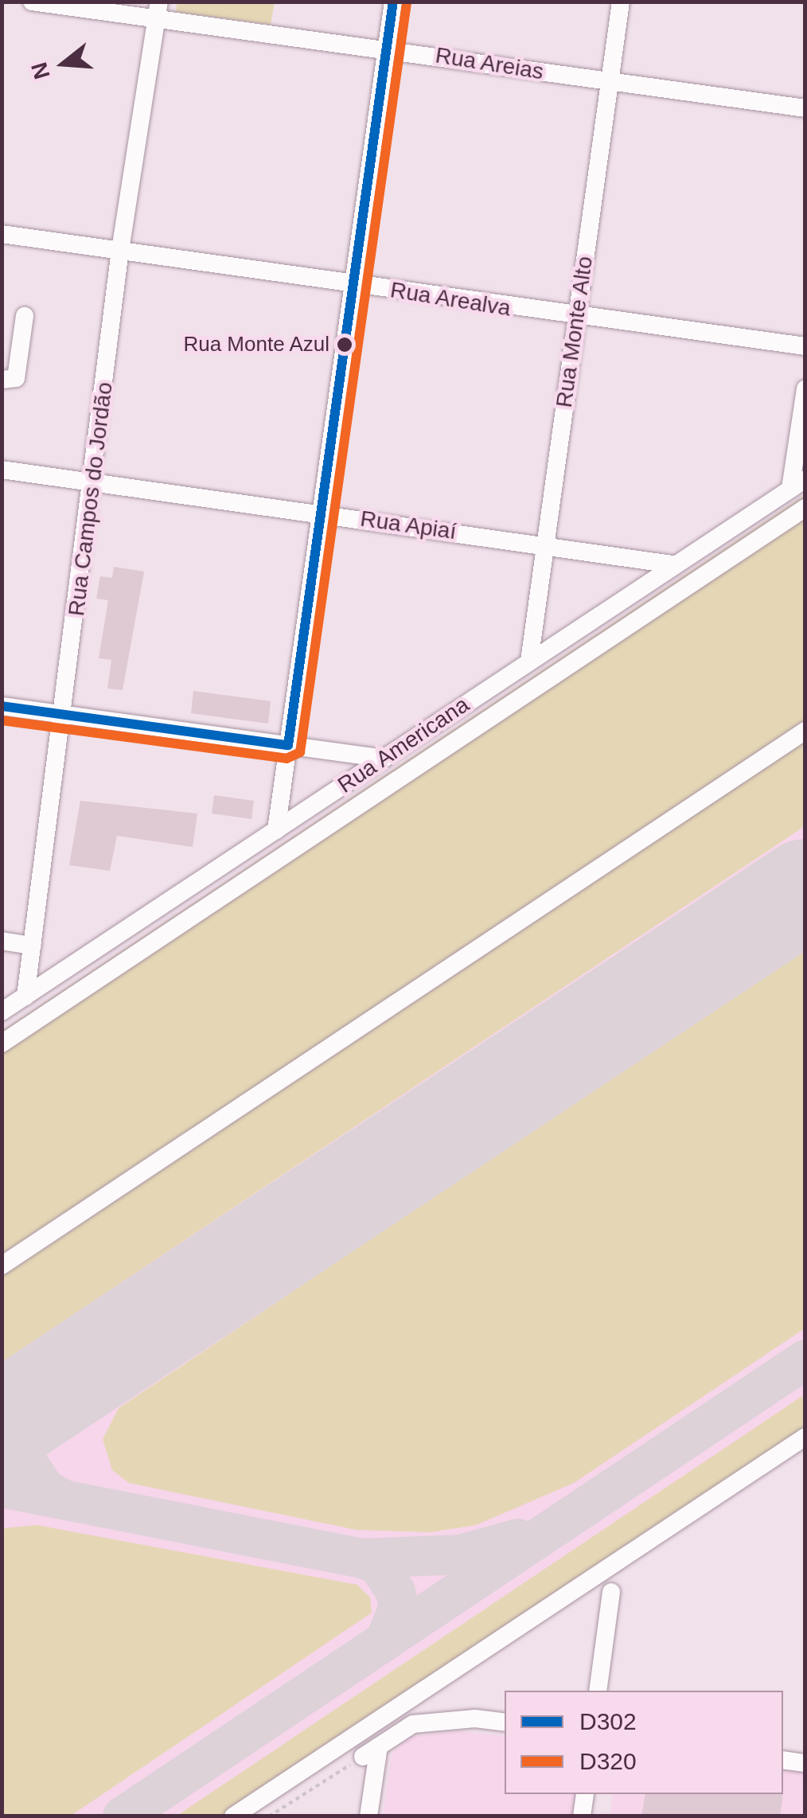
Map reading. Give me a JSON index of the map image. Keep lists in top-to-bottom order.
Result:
{
  "streets": {
    "street": [
      "Rua Areias",
      "Rua Arealva",
      "Rua Monte Alto",
      "Rua Campos do Jordão",
      "Rua Apiaí",
      "Rua Americana"
    ]
  },
  "crossings": [
    ["Rua Areias", "Rua Monte Alto"],
    ["Rua Areias", "Rua Campos do Jordão"],
    ["Rua Arealva", "Rua Monte Alto"],
    ["Rua Arealva", "Rua Campos do Jordão"],
    ["Rua Monte Alto", "Rua Apiaí"],
    ["Rua Monte Alto", "Rua Americana"],
    ["Rua Campos do Jordão", "Rua Apiaí"],
    ["Rua Campos do Jordão", "Rua Americana"],
    ["Rua Apiaí", "Rua Americana"]
  ],
  "places": ["Rua Monte Azul"],
  "lines": ["transit line D302", "transit line D320"],
  "legend": ["D302", "D320"],
  "north": "left"
}
